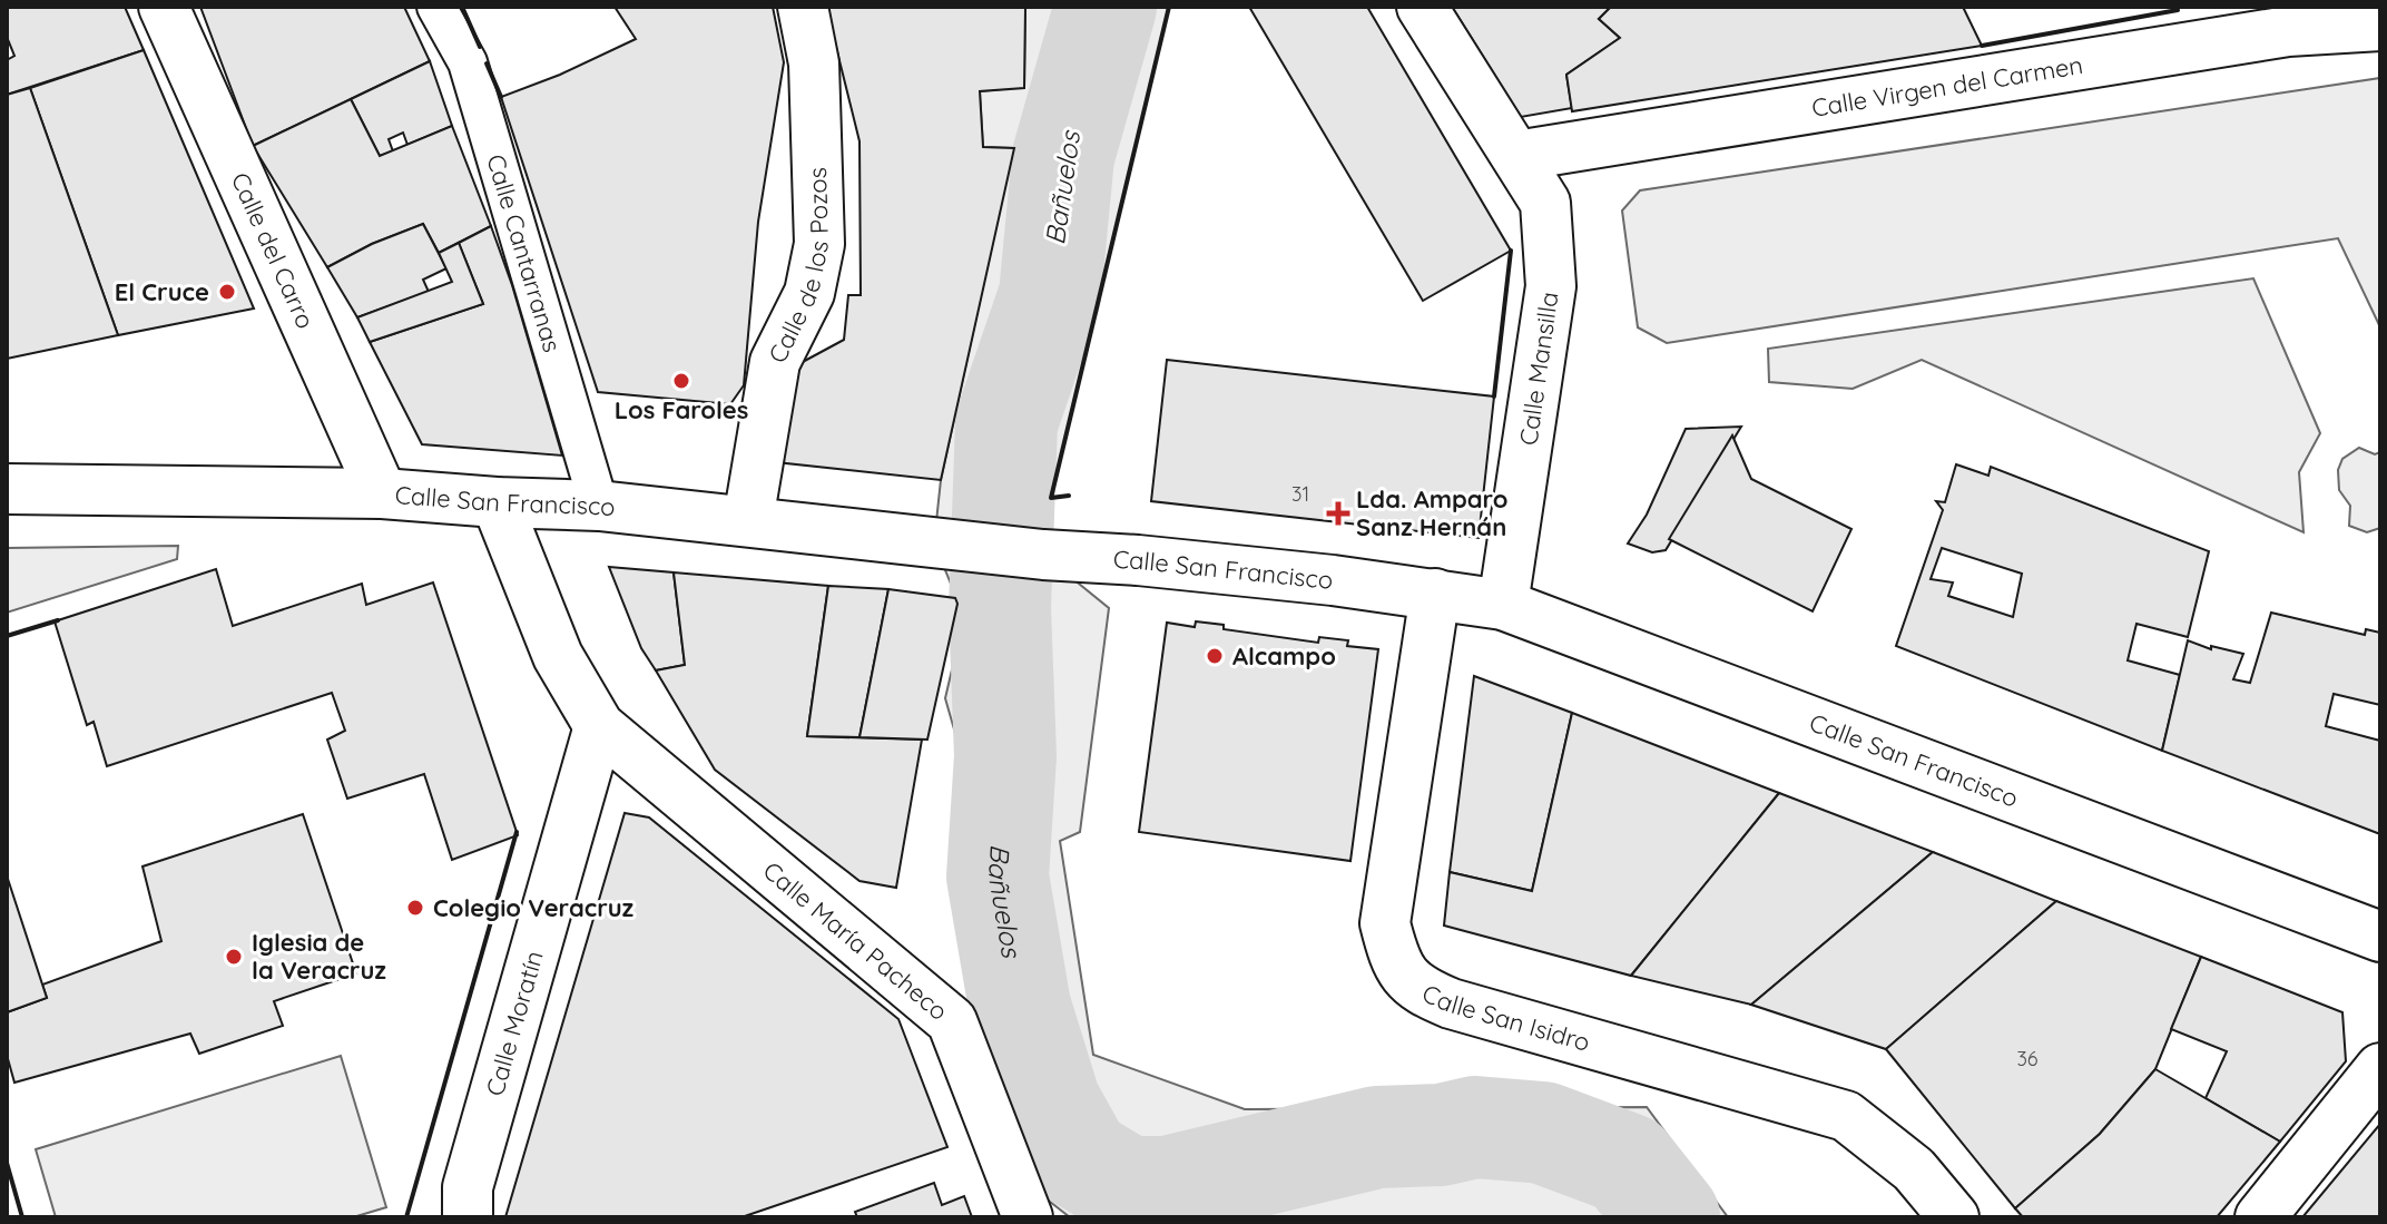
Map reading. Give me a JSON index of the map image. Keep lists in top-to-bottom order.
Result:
{
  "streets": {
    "street": [
      "Calle Virgen del Carmen",
      "Calle del Carro",
      "Calle Cantarranas",
      "Calle de los Pozos",
      "Calle Mansilla",
      "Calle San Francisco",
      "Calle María Pacheco",
      "Calle San Isidro",
      "Calle Moratín"
    ]
  },
  "crossings": [
    ["Calle Virgen del Carmen", "Calle Mansilla"],
    ["Calle del Carro", "Calle San Francisco"],
    ["Calle Cantarranas", "Calle San Francisco"],
    ["Calle de los Pozos", "Calle San Francisco"],
    ["Calle Mansilla", "Calle San Francisco"],
    ["Calle San Francisco", "Calle María Pacheco"],
    ["Calle San Francisco", "Calle San Isidro"],
    ["Calle María Pacheco", "Calle Moratín"]
  ],
  "water": ["Bañuelos"],
  "places": {
    "other": [
      "El Cruce",
      "Los Faroles",
      "Alcampo",
      "Colegio Veracruz",
      "Iglesia de la Veracruz"
    ],
    "health": ["Lda. Amparo Sanz Hernán"]
  },
  "house_numbers": ["31", "36"]
}
